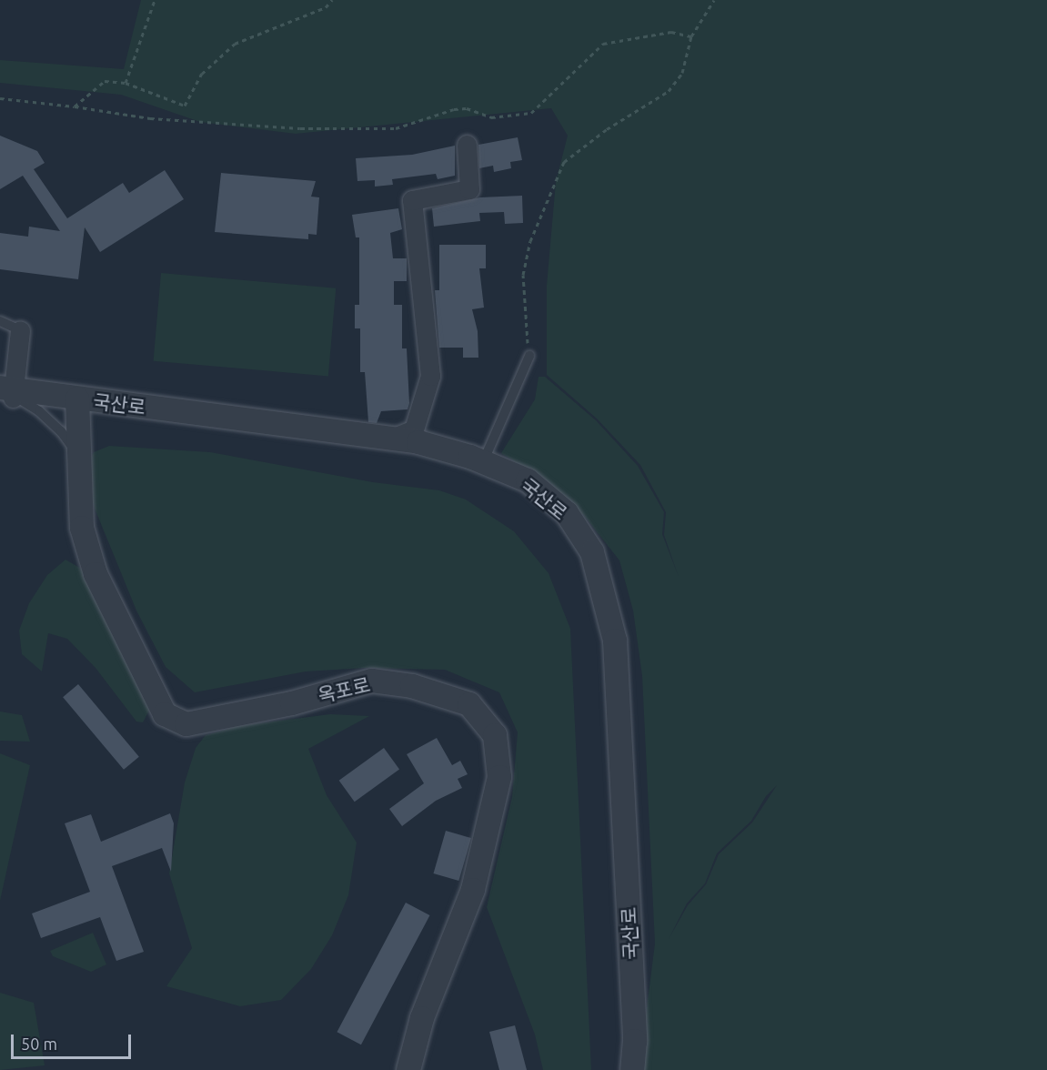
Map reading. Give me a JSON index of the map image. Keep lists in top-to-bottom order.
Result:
{
  "streets": {
    "street": ["국산로", "옥포로"]
  },
  "crossings": [
    ["국산로", "옥포로"]
  ],
  "scale_bar": "50 m"
}
